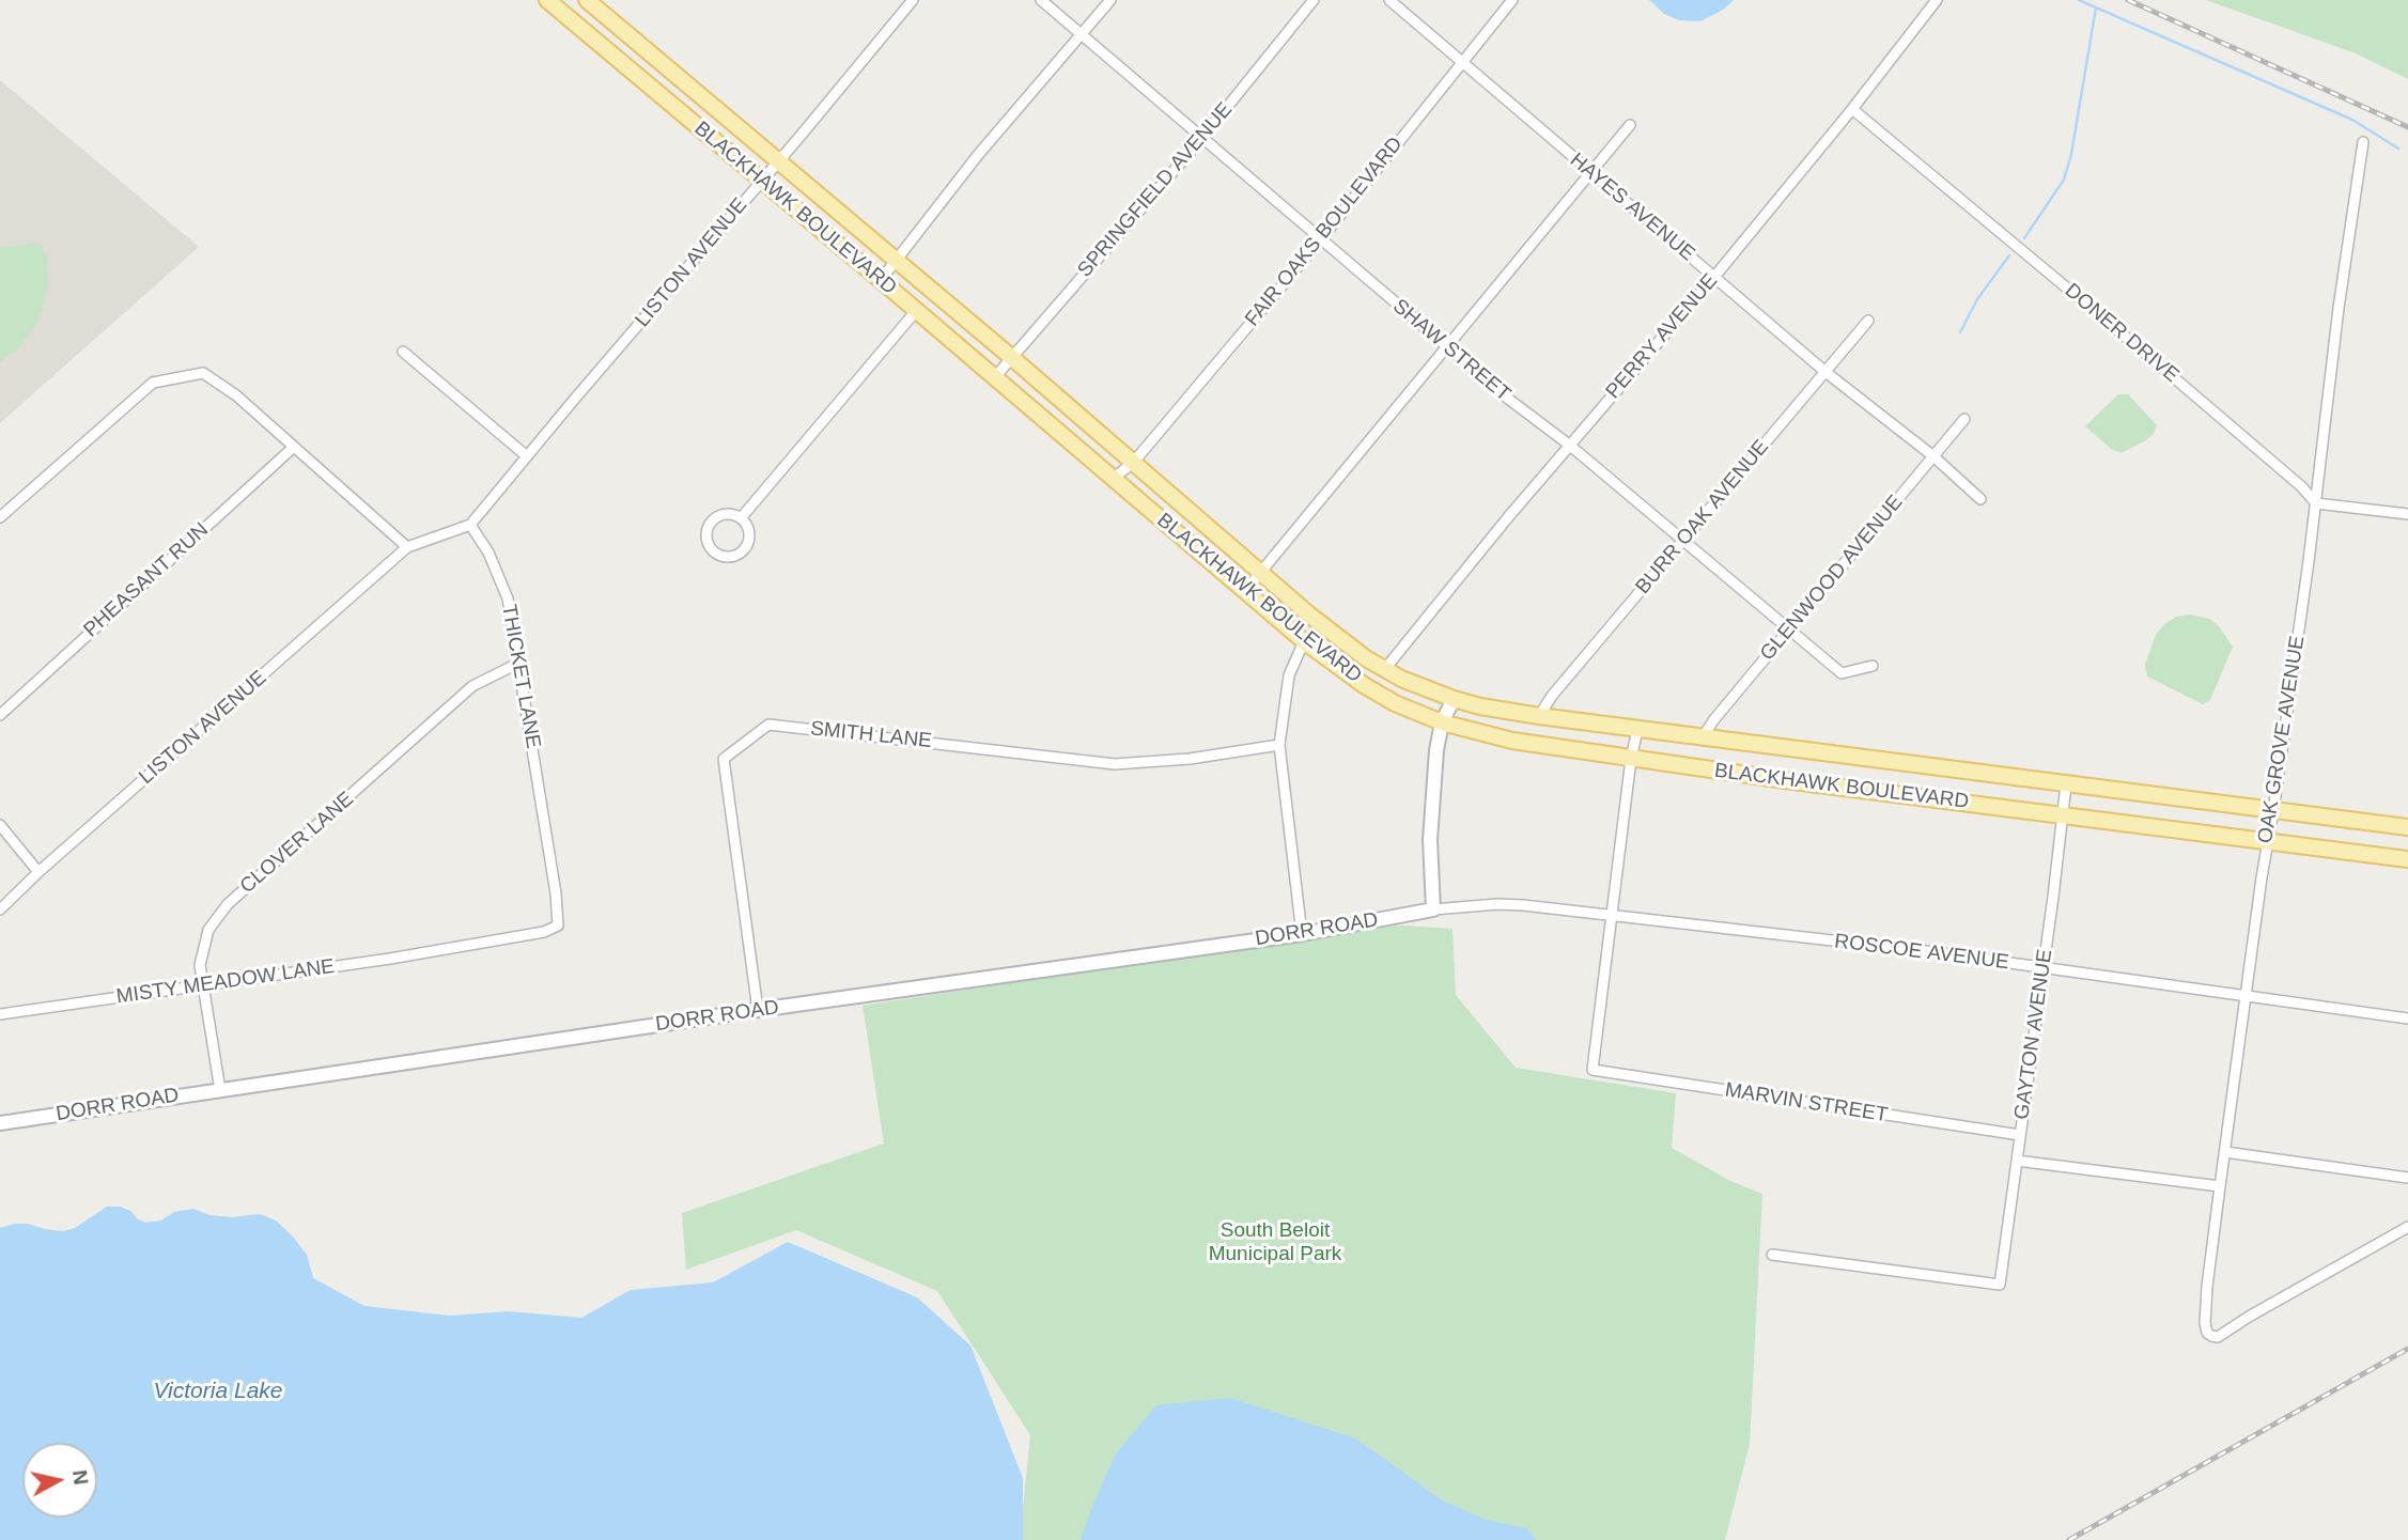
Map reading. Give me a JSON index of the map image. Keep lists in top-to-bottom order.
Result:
{
  "streets": {
    "main road": ["BLACKHAWK BOULEVARD"],
    "street": [
      "SPRINGFIELD AVENUE",
      "HAYES AVENUE",
      "FAIR OAKS BOULEVARD",
      "LISTON AVENUE",
      "DONER DRIVE",
      "PERRY AVENUE",
      "SHAW STREET",
      "BURR OAK AVENUE",
      "GLENWOOD AVENUE",
      "PHEASANT RUN",
      "THICKET LANE",
      "SMITH LANE",
      "OAK GROVE AVENUE",
      "CLOVER LANE",
      "DORR ROAD",
      "ROSCOE AVENUE",
      "MISTY MEADOW LANE",
      "GAYTON AVENUE",
      "MARVIN STREET"
    ]
  },
  "crossings": [
    ["SPRINGFIELD AVENUE", "BLACKHAWK BOULEVARD"],
    ["SPRINGFIELD AVENUE", "SHAW STREET"],
    ["HAYES AVENUE", "FAIR OAKS BOULEVARD"],
    ["HAYES AVENUE", "PERRY AVENUE"],
    ["HAYES AVENUE", "BURR OAK AVENUE"],
    ["HAYES AVENUE", "GLENWOOD AVENUE"],
    ["BLACKHAWK BOULEVARD", "FAIR OAKS BOULEVARD"],
    ["BLACKHAWK BOULEVARD", "LISTON AVENUE"],
    ["BLACKHAWK BOULEVARD", "PERRY AVENUE"],
    ["BLACKHAWK BOULEVARD", "BURR OAK AVENUE"],
    ["BLACKHAWK BOULEVARD", "GLENWOOD AVENUE"],
    ["BLACKHAWK BOULEVARD", "OAK GROVE AVENUE"],
    ["BLACKHAWK BOULEVARD", "GAYTON AVENUE"],
    ["FAIR OAKS BOULEVARD", "SHAW STREET"],
    ["LISTON AVENUE", "THICKET LANE"],
    ["DONER DRIVE", "PERRY AVENUE"],
    ["DONER DRIVE", "OAK GROVE AVENUE"],
    ["PERRY AVENUE", "SHAW STREET"],
    ["SHAW STREET", "BURR OAK AVENUE"],
    ["SHAW STREET", "GLENWOOD AVENUE"],
    ["THICKET LANE", "CLOVER LANE"],
    ["THICKET LANE", "MISTY MEADOW LANE"],
    ["SMITH LANE", "DORR ROAD"],
    ["OAK GROVE AVENUE", "ROSCOE AVENUE"],
    ["CLOVER LANE", "DORR ROAD"],
    ["CLOVER LANE", "MISTY MEADOW LANE"],
    ["DORR ROAD", "ROSCOE AVENUE"],
    ["ROSCOE AVENUE", "GAYTON AVENUE"],
    ["ROSCOE AVENUE", "MARVIN STREET"],
    ["GAYTON AVENUE", "MARVIN STREET"]
  ],
  "water": ["Victoria Lake"],
  "parks": ["South Beloit Municipal Park"],
  "north": "right"
}
